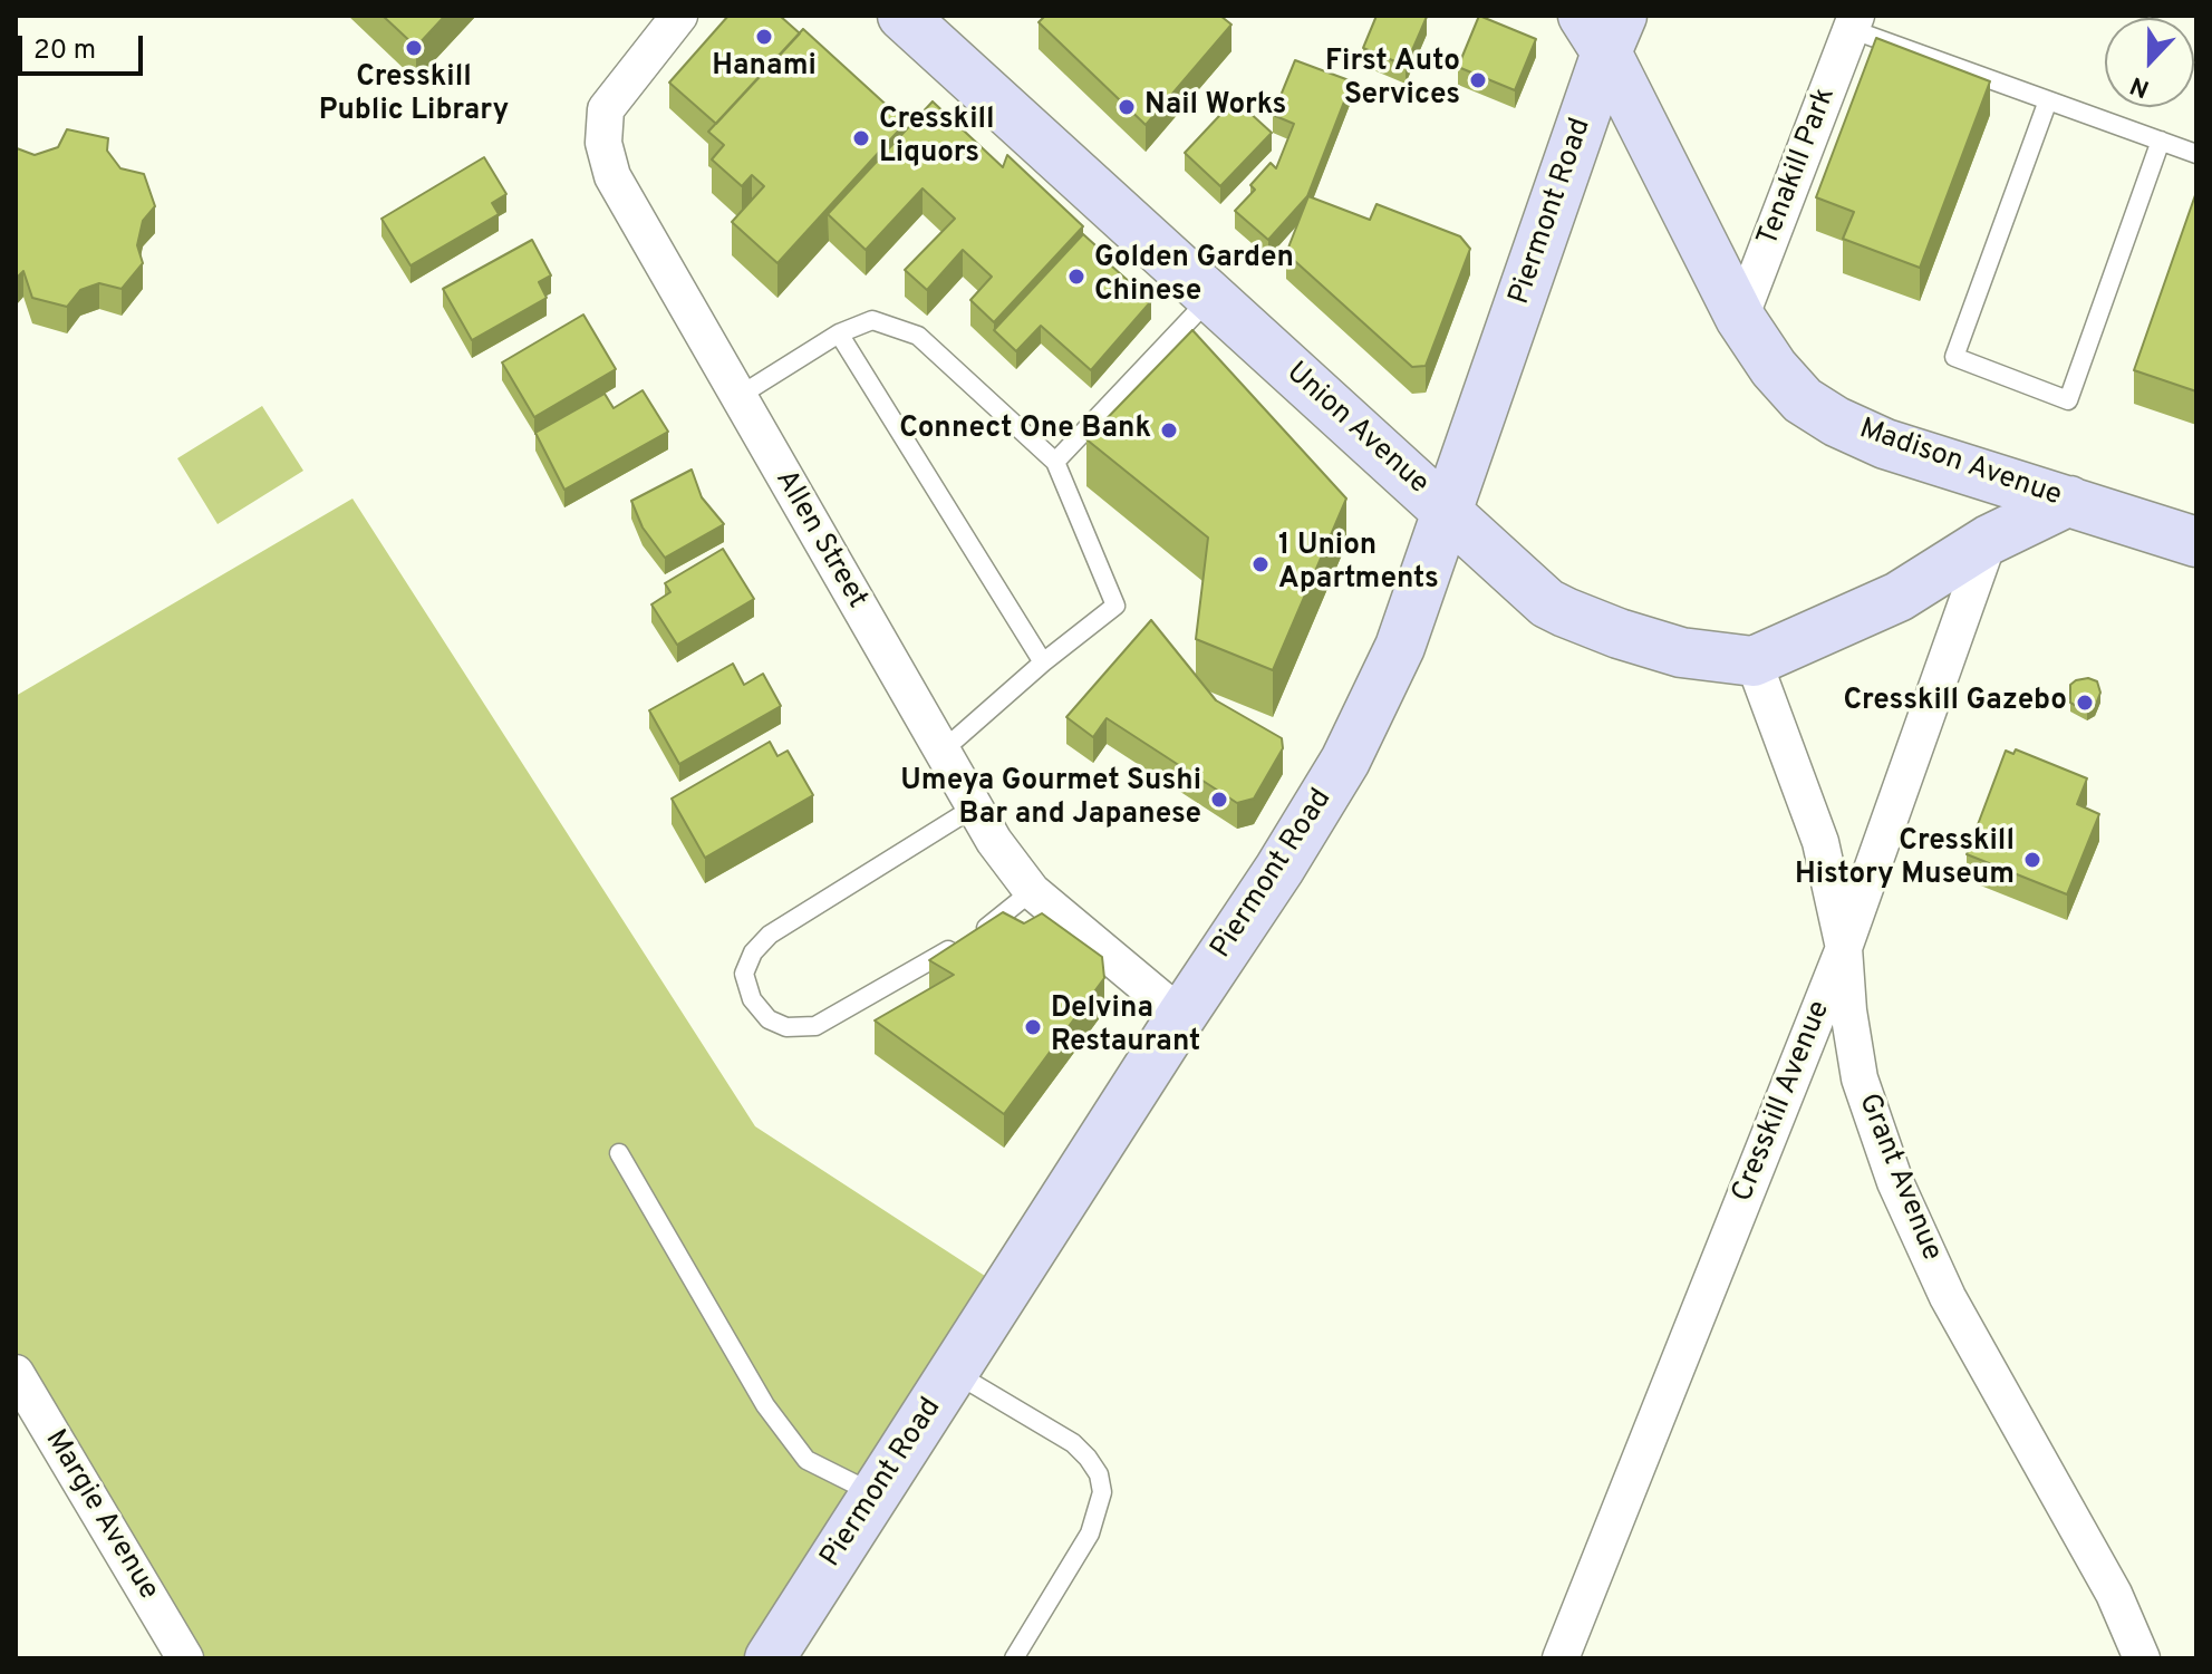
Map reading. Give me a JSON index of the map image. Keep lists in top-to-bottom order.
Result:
{
  "streets": {
    "main road": ["Piermont Road", "Union Avenue", "Madison Avenue"],
    "street": [
      "Tenakill Park",
      "Allen Street",
      "Cresskill Avenue",
      "Grant Avenue",
      "Margie Avenue"
    ]
  },
  "crossings": [
    ["Tenakill Park", "Madison Avenue"],
    ["Piermont Road", "Union Avenue"],
    ["Piermont Road", "Madison Avenue"],
    ["Piermont Road", "Allen Street"],
    ["Union Avenue", "Grant Avenue"],
    ["Cresskill Avenue", "Grant Avenue"]
  ],
  "places": [
    "Hanami",
    "Cresskill Public Library",
    "First Auto Services",
    "Nail Works",
    "Cresskill Liquors",
    "Golden Garden Chinese",
    "Connect One Bank",
    "1 Union Apartments",
    "Cresskill Gazebo",
    "Umeya Gourmet Sushi Bar and Japanese",
    "Cresskill History Museum",
    "Delvina Restaurant"
  ],
  "scale_bar": "20 m",
  "north": "bottom"
}
